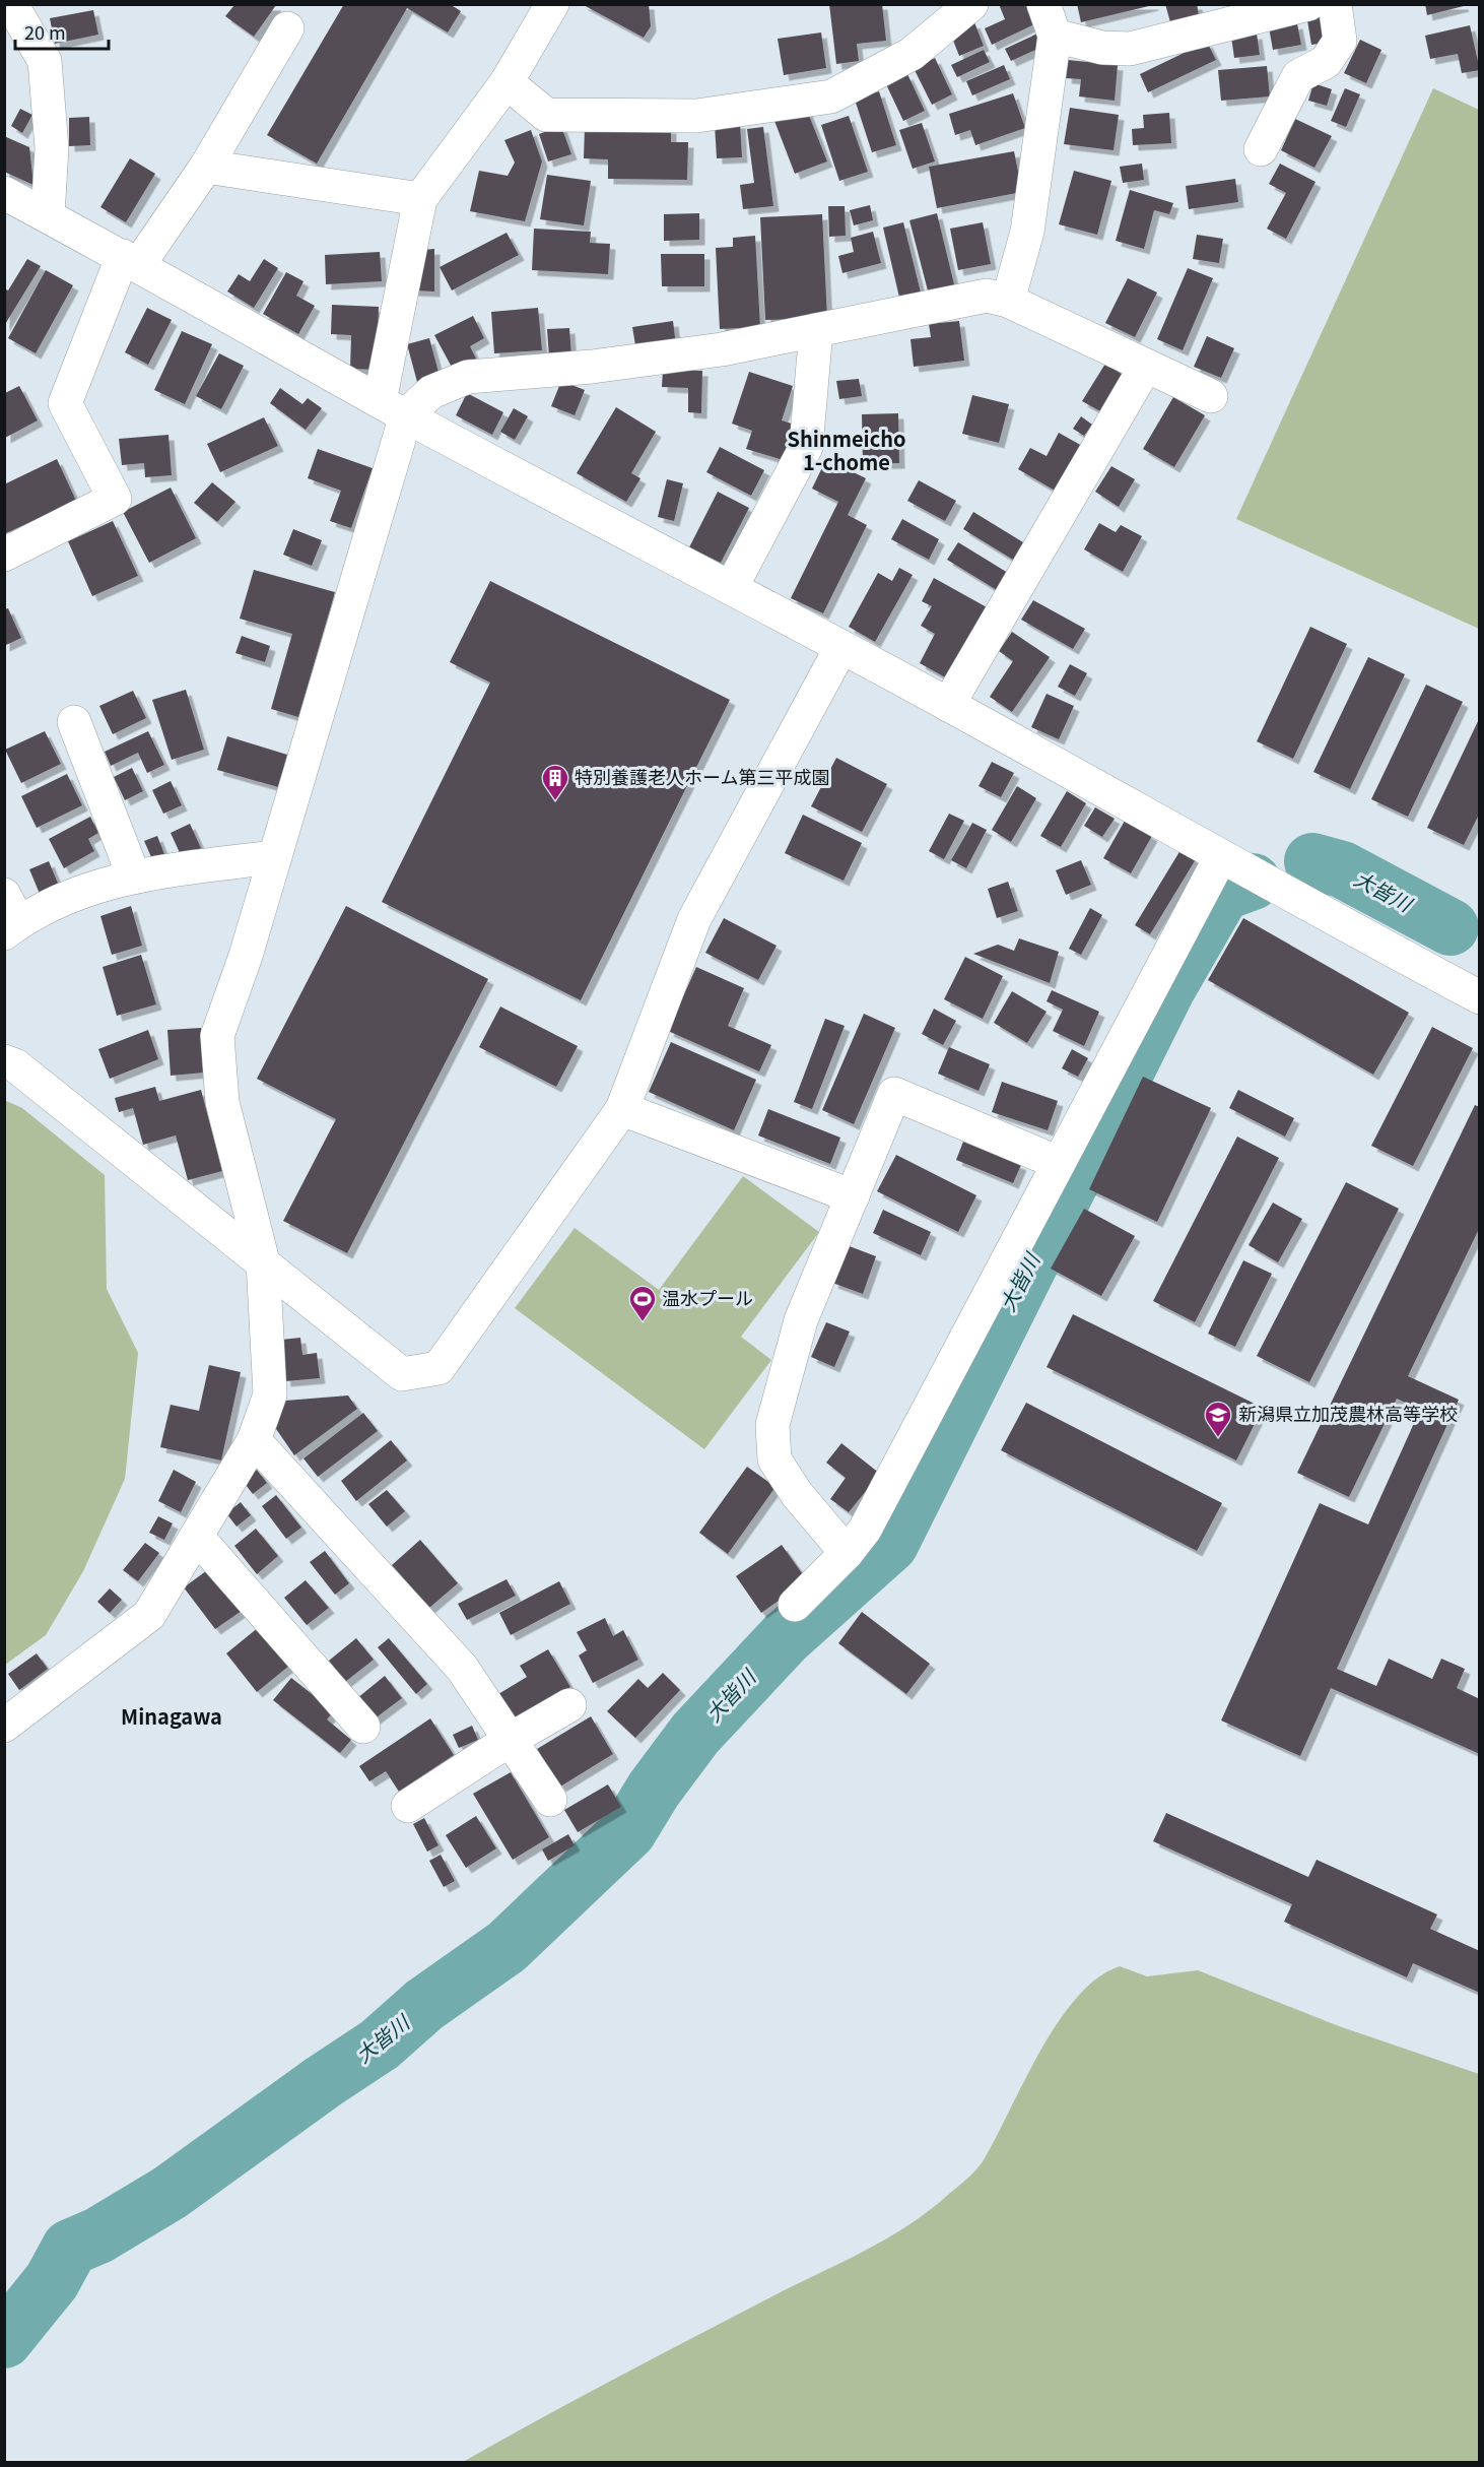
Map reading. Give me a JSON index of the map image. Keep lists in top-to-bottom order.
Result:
{
  "districts": ["Shinmeicho 1-chome", "Minagawa"],
  "water": ["大皆川"],
  "places": {
    "building": ["特別養護老人ホーム第三平成園"],
    "sports": ["温水プール"],
    "school or university": ["新潟県立加茂農林高等学校"]
  },
  "scale_bar": "20 m"
}
